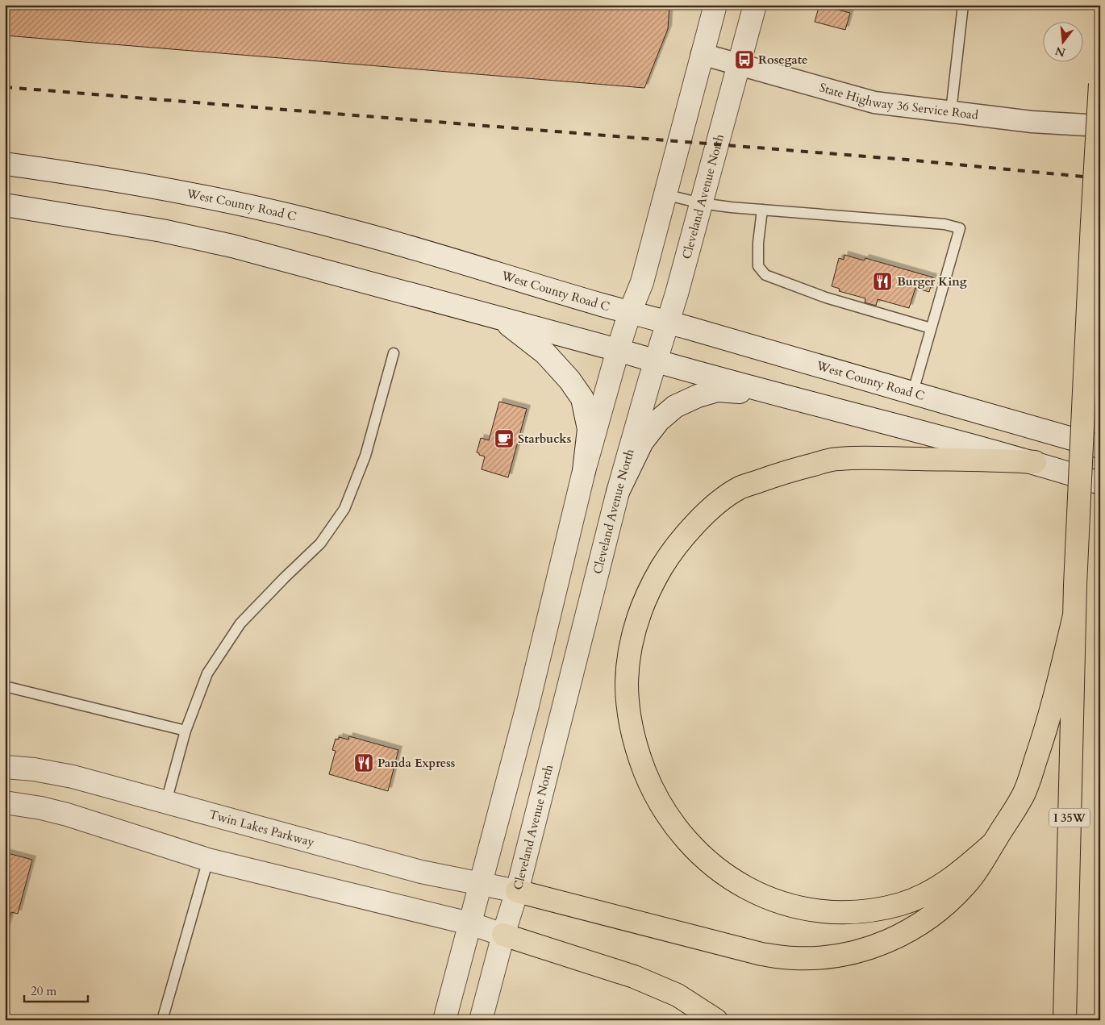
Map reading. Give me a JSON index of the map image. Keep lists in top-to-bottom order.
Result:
{
  "streets": {
    "highway": ["I 35W"],
    "street": [
      "State Highway 36 Service Road",
      "Cleveland Avenue North",
      "West County Road C",
      "Twin Lakes Parkway"
    ]
  },
  "crossings": [
    ["State Highway 36 Service Road", "Cleveland Avenue North"],
    ["Cleveland Avenue North", "West County Road C"],
    ["Cleveland Avenue North", "Twin Lakes Parkway"]
  ],
  "places": {
    "bus stop": ["Rosegate"],
    "restaurant": ["Burger King", "Panda Express"],
    "cafe": ["Starbucks"]
  },
  "scale_bar": "20 m",
  "north": "bottom"
}
